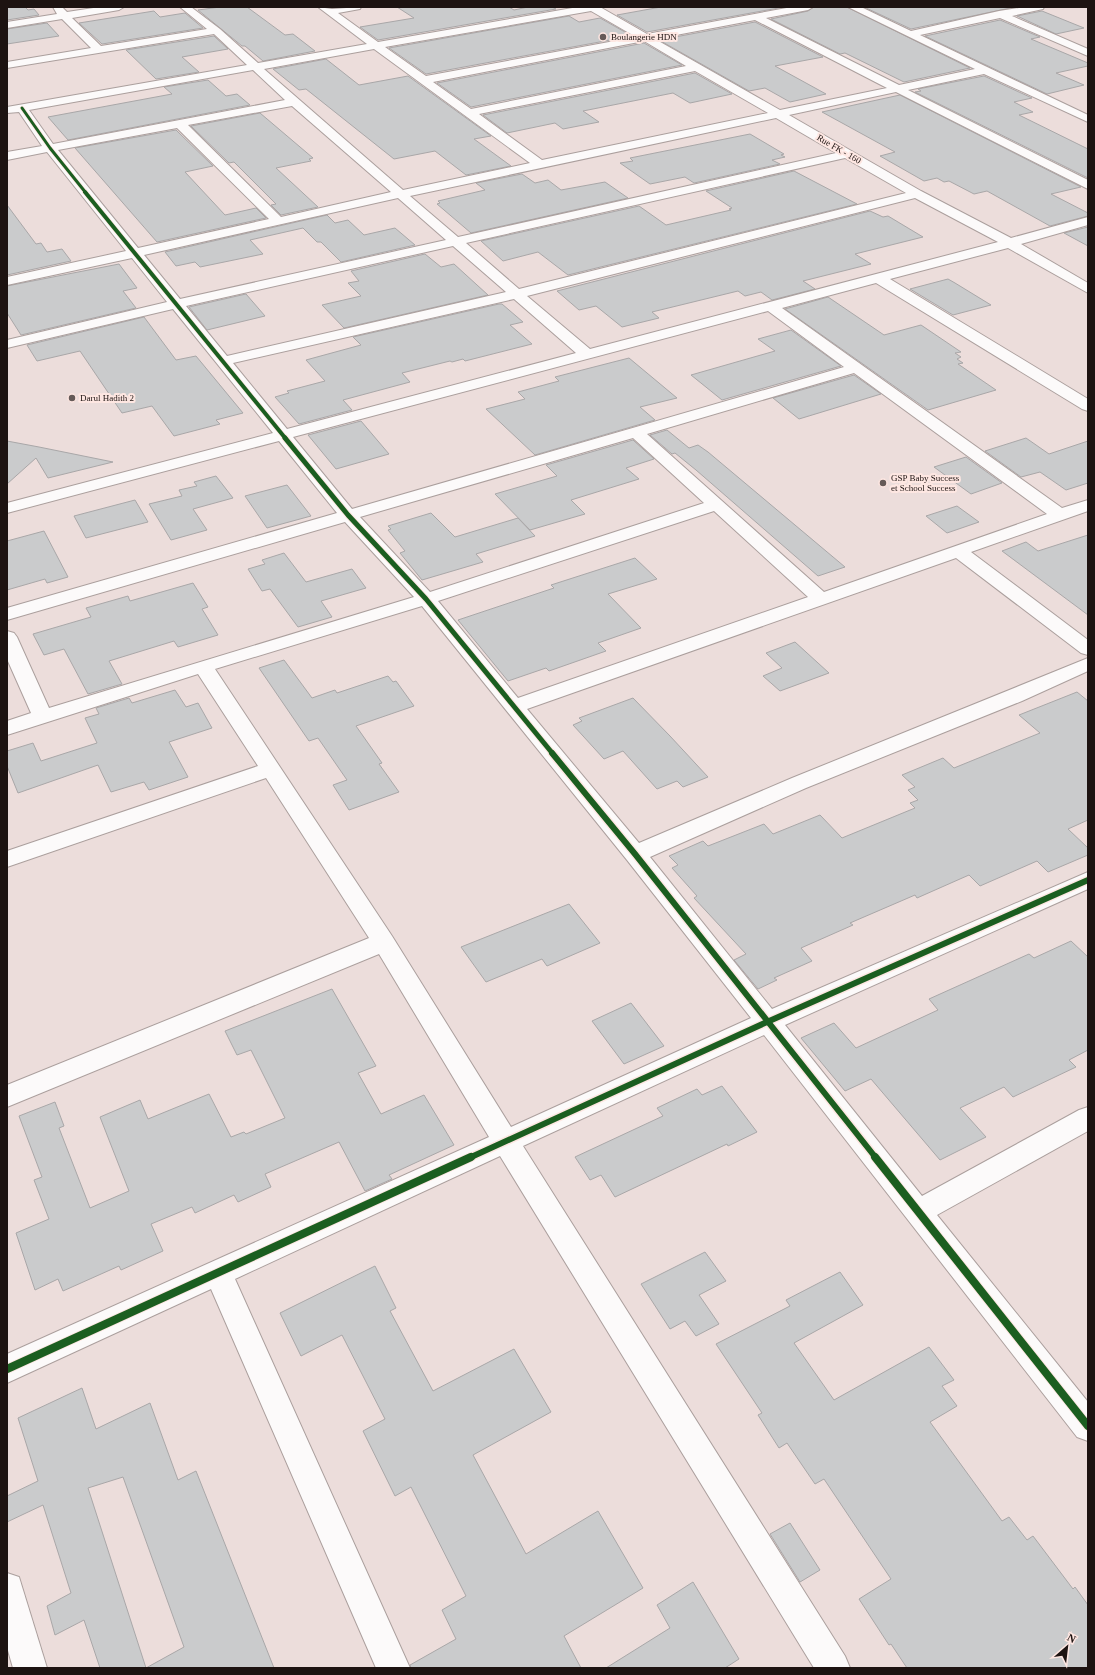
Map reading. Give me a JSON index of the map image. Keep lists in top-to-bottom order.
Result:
{
  "streets": {
    "street": ["Rue FK - 160"]
  },
  "places": ["Boulangerie HDN", "Darul Hadith 2", "GSP Baby Success et School Success"],
  "north": "top right"
}
